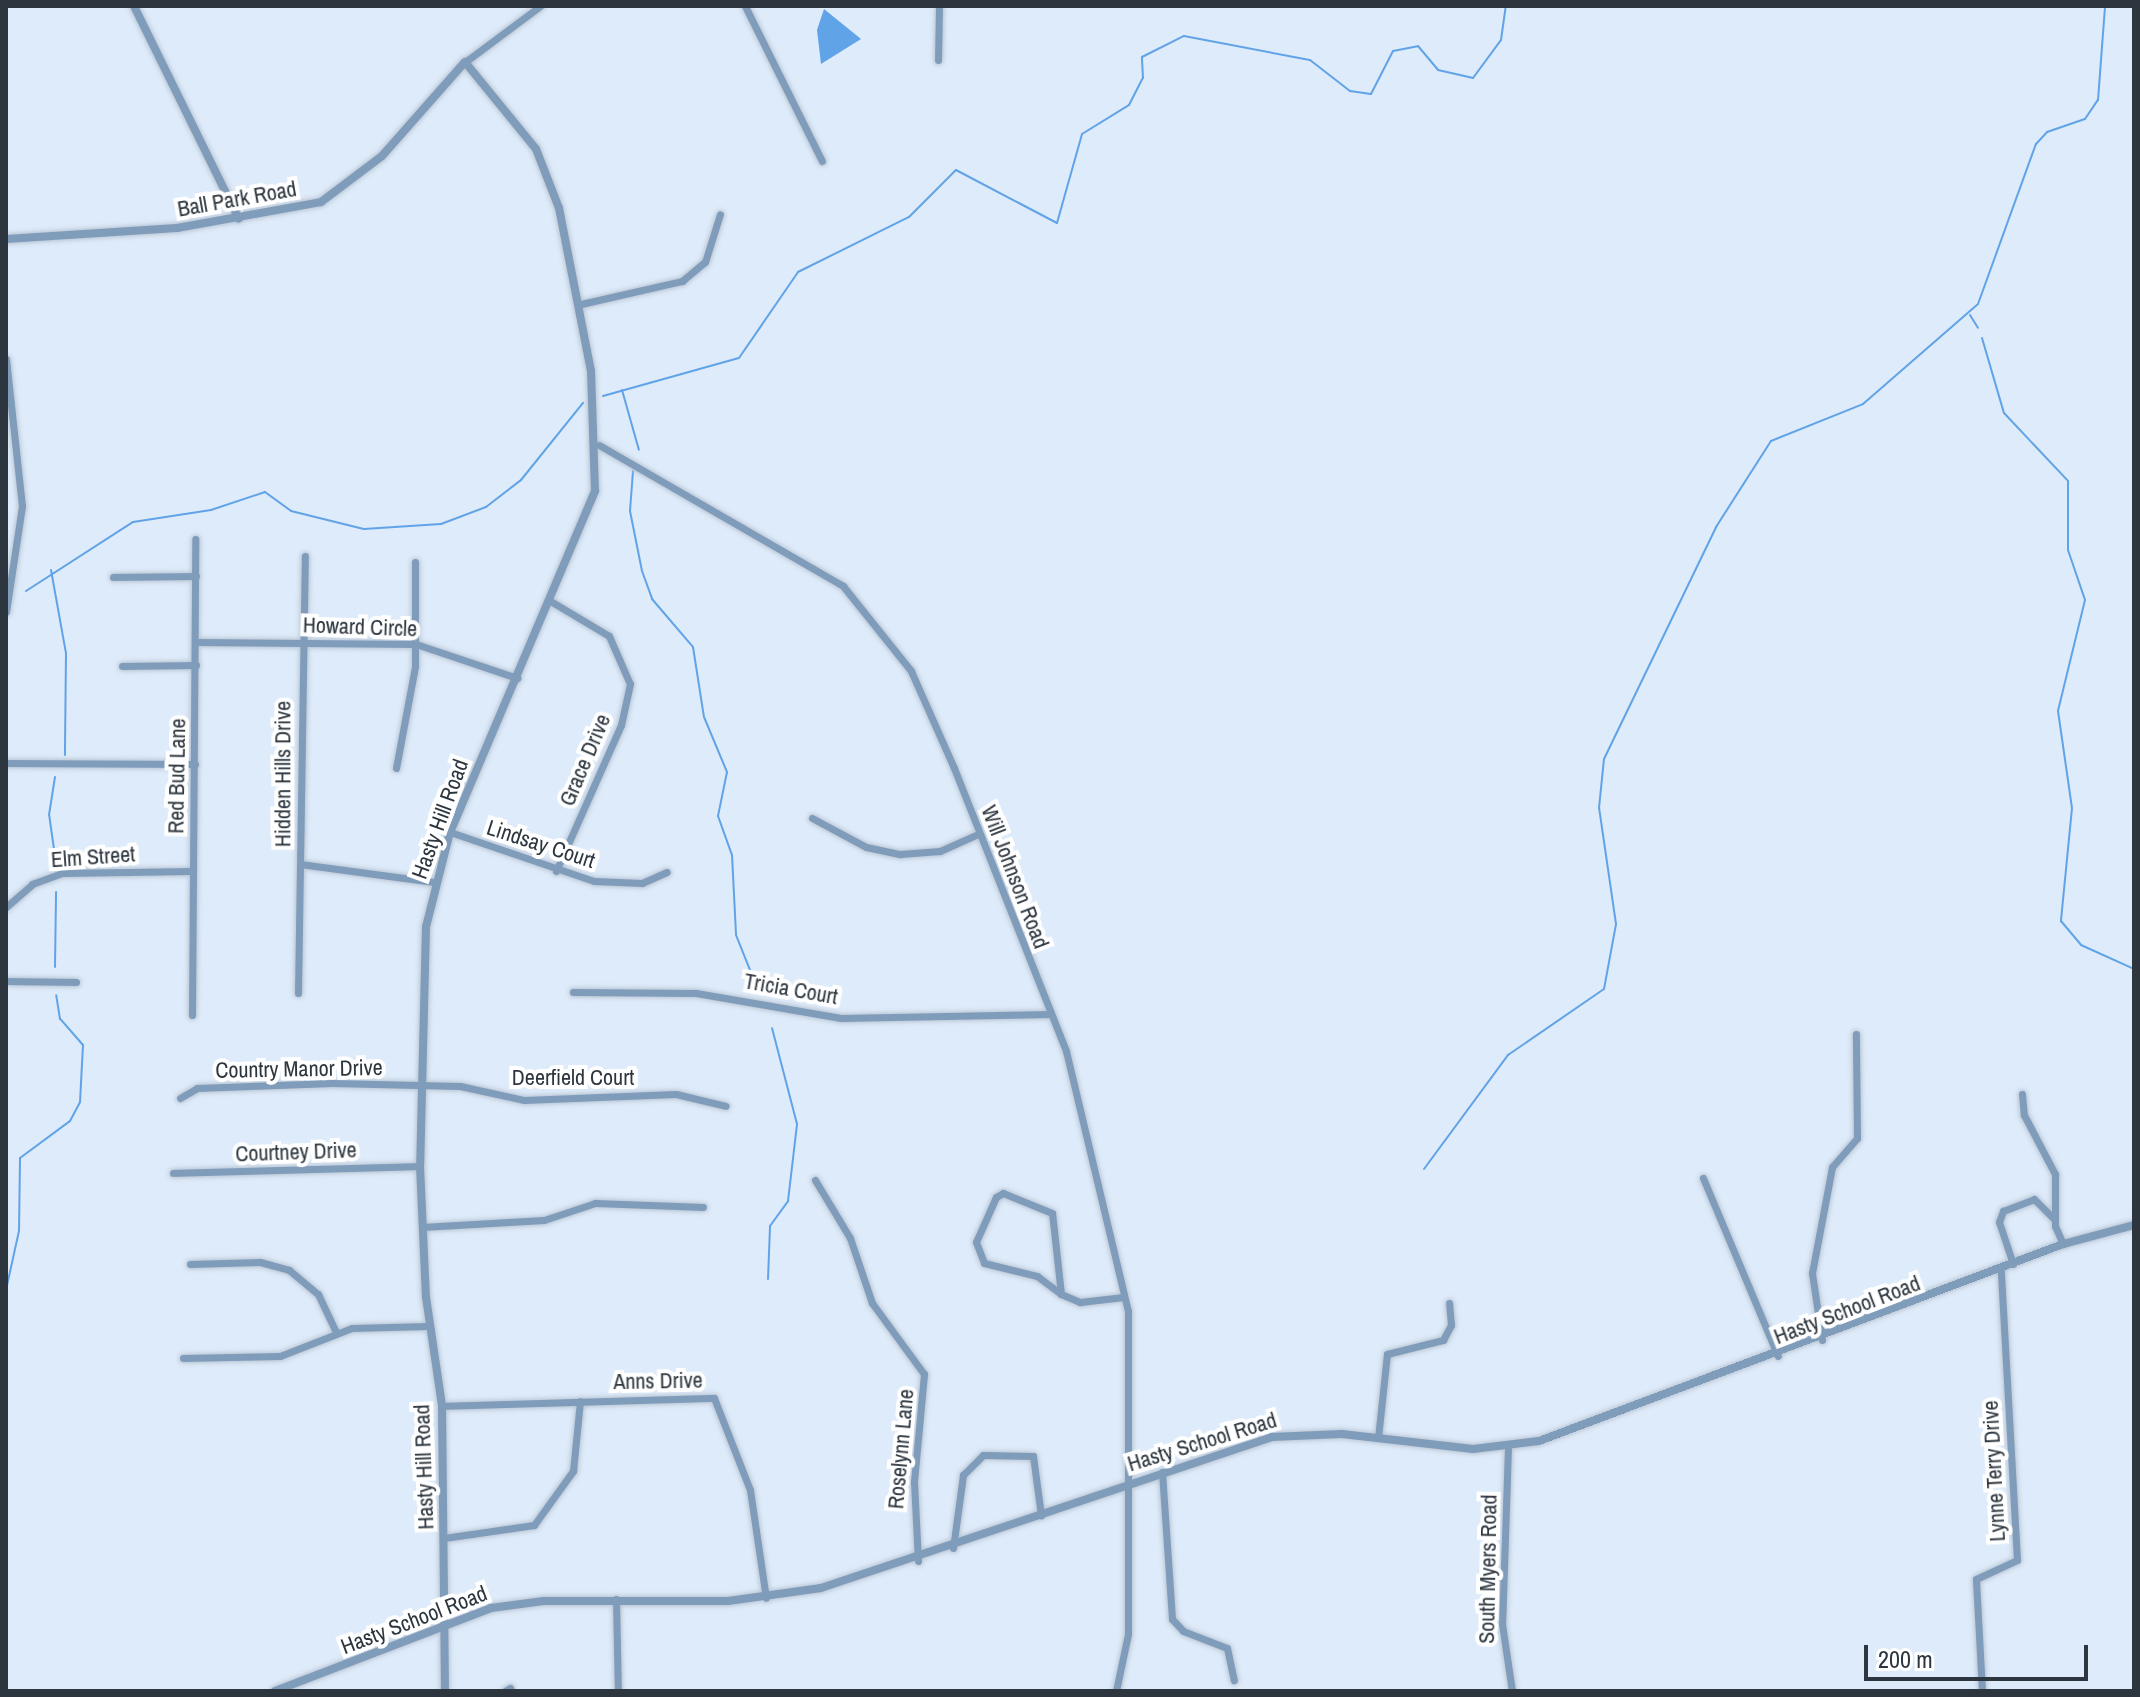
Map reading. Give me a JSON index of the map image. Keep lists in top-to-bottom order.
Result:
{
  "streets": {
    "street": [
      "Ball Park Road",
      "Howard Circle",
      "Grace Drive",
      "Hidden Hills Drive",
      "Red Bud Lane",
      "Hasty Hill Road",
      "Lindsay Court",
      "Elm Street",
      "Will Johnson Road",
      "Tricia Court",
      "Country Manor Drive",
      "Deerfield Court",
      "Courtney Drive",
      "Hasty School Road",
      "Anns Drive",
      "Roselynn Lane",
      "Lynne Terry Drive",
      "South Myers Road"
    ]
  },
  "crossings": [
    ["Ball Park Road", "Hasty Hill Road"],
    ["Howard Circle", "Hidden Hills Drive"],
    ["Howard Circle", "Red Bud Lane"],
    ["Howard Circle", "Hasty Hill Road"],
    ["Grace Drive", "Hasty Hill Road"],
    ["Grace Drive", "Lindsay Court"],
    ["Red Bud Lane", "Elm Street"],
    ["Hasty Hill Road", "Lindsay Court"],
    ["Hasty Hill Road", "Will Johnson Road"],
    ["Hasty Hill Road", "Country Manor Drive"],
    ["Hasty Hill Road", "Deerfield Court"],
    ["Hasty Hill Road", "Courtney Drive"],
    ["Hasty Hill Road", "Hasty School Road"],
    ["Hasty Hill Road", "Anns Drive"],
    ["Will Johnson Road", "Tricia Court"],
    ["Will Johnson Road", "Hasty School Road"],
    ["Country Manor Drive", "Deerfield Court"],
    ["Hasty School Road", "Anns Drive"],
    ["Hasty School Road", "Roselynn Lane"],
    ["Hasty School Road", "Lynne Terry Drive"],
    ["Hasty School Road", "South Myers Road"]
  ],
  "scale_bar": "200 m"
}
